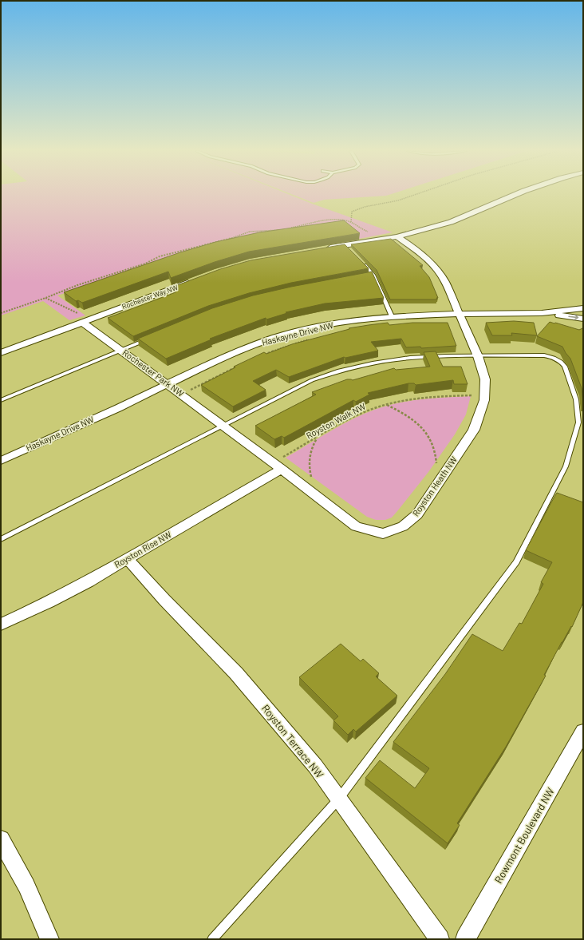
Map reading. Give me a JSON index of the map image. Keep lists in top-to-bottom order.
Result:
{
  "streets": {
    "street": [
      "Rochester Way NW",
      "Haskayne Drive NW",
      "Rochester Park NW",
      "Royston Heath NW",
      "Royston Rise NW",
      "Royston Terrace NW",
      "Rowmont Boulevard NW"
    ],
    "path": ["Royston Walk NW"]
  },
  "crossings": [
    ["Rochester Way NW", "Rochester Park NW"],
    ["Haskayne Drive NW", "Rochester Park NW"],
    ["Haskayne Drive NW", "Royston Heath NW"],
    ["Rochester Park NW", "Royston Heath NW"],
    ["Royston Walk NW", "Royston Heath NW"],
    ["Royston Walk NW", "Royston Rise NW"],
    ["Royston Heath NW", "Royston Rise NW"],
    ["Royston Rise NW", "Royston Terrace NW"]
  ]
}
